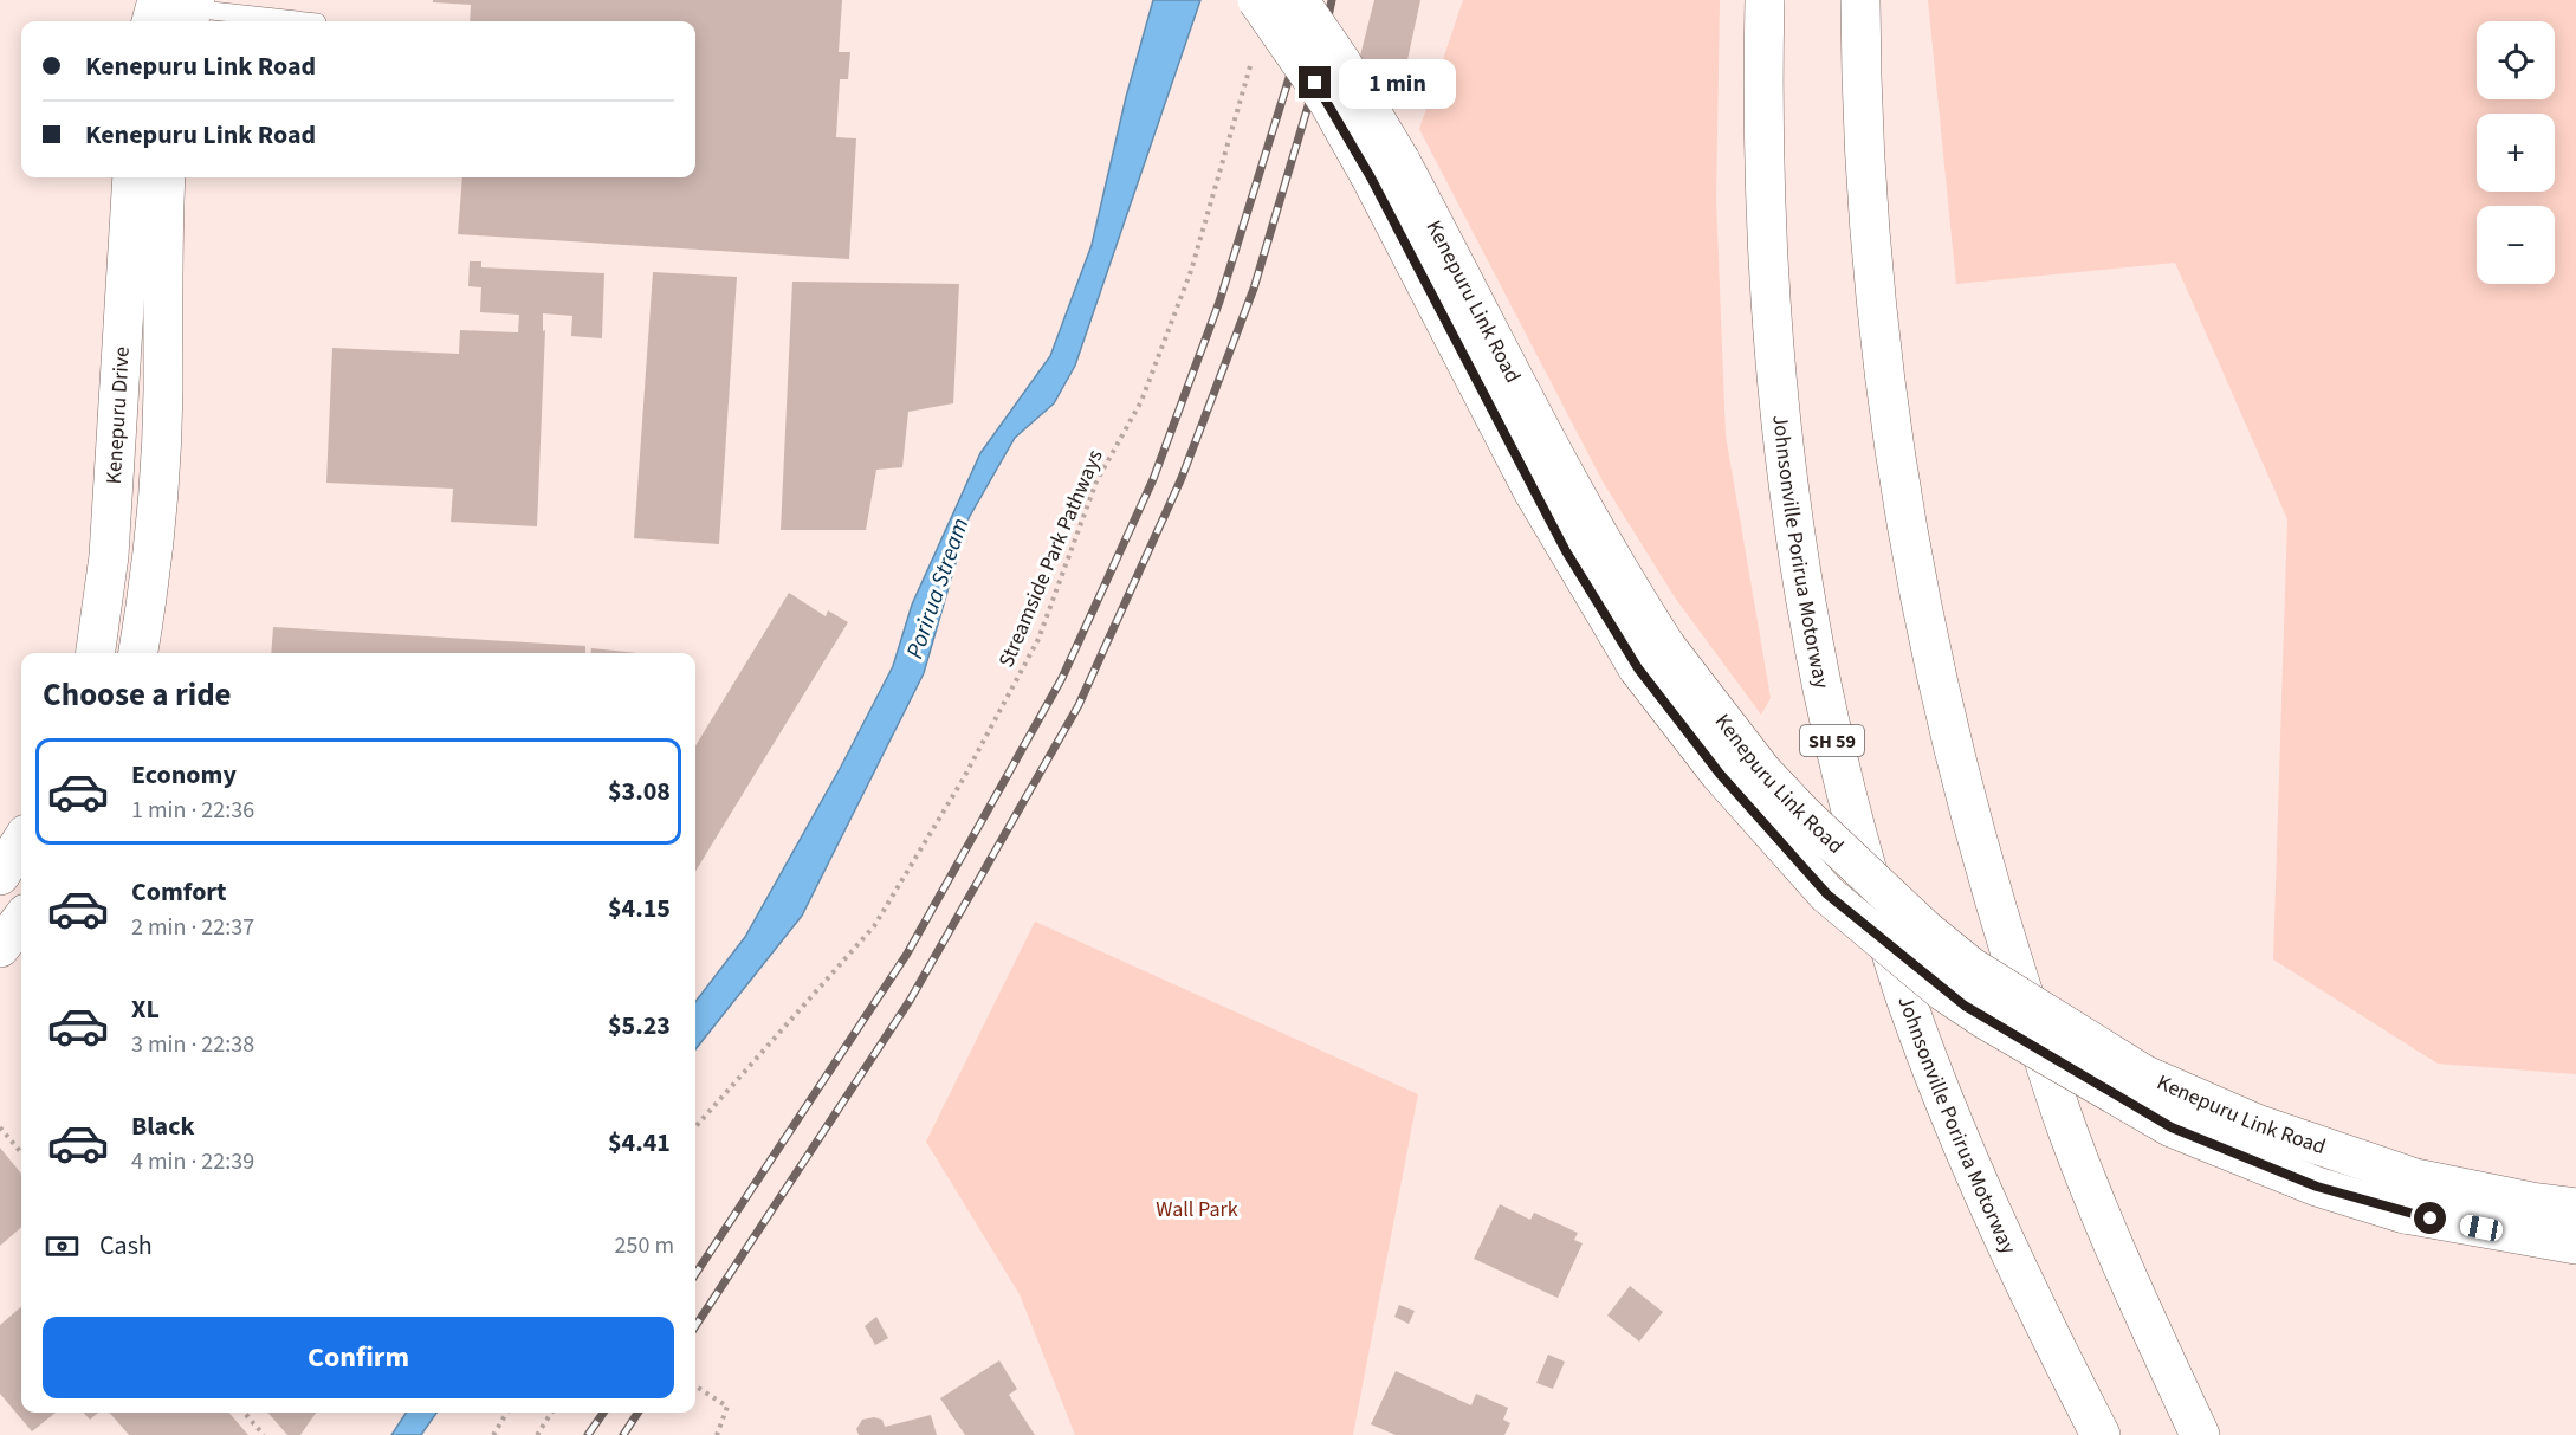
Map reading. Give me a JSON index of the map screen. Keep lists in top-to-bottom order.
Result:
{
  "streets": {
    "main road": [
      "Kenepuru Link Road",
      "Kenepuru Drive",
      "Johnsonville Porirua Motorway",
      "SH 59"
    ],
    "path": ["Streamside Park Pathways"]
  },
  "water": ["Porirua Stream"],
  "parks": ["Wall Park"],
  "page": {
    "map_buttons": ["+", "−"],
    "banner": ["Kenepuru Link Road", "Kenepuru Link Road"],
    "bubble": "1 min",
    "heading": "Choose a ride",
    "list": [
      {
        "name": "Economy",
        "note": "1 min · 22:36",
        "value": "$3.08"
      },
      {
        "name": "Comfort",
        "note": "2 min · 22:37",
        "value": "$4.15"
      },
      {
        "name": "XL",
        "note": "3 min · 22:38",
        "value": "$5.23"
      },
      {
        "name": "Black",
        "note": "4 min · 22:39",
        "value": "$4.41"
      }
    ],
    "pay": ["Cash", "250 m"],
    "buttons": "Confirm"
  }
}
